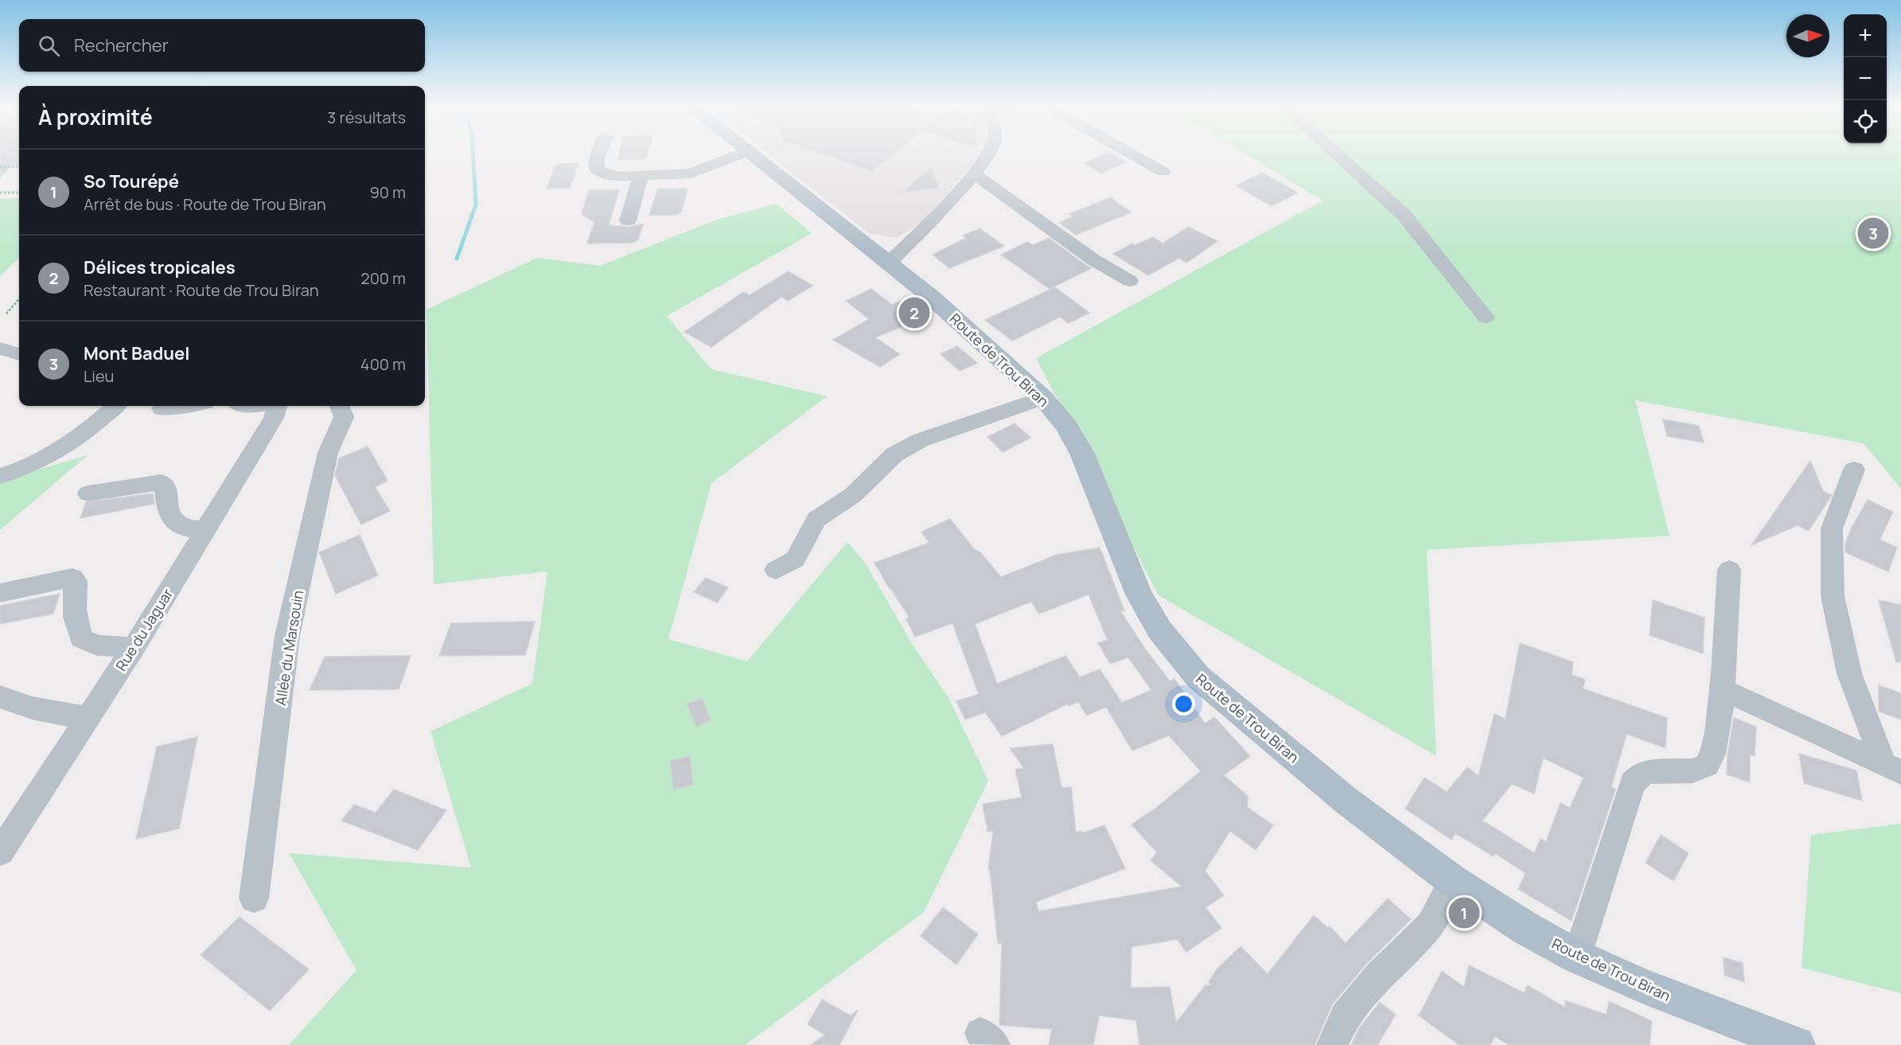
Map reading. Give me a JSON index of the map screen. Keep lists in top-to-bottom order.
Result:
{
  "streets": {
    "main road": ["Route de Trou Biran"],
    "street": ["Rue du Jaguar", "Allée du Marsouin"]
  },
  "north": "right",
  "page": {
    "map_buttons": ["+", "−"],
    "search": "Rechercher",
    "heading": ["À proximité", "3 résultats"],
    "list": [
      {
        "mark": "1",
        "name": "So Tourépé",
        "note": "Arrêt de bus · Route de Trou Biran",
        "value": "90 m"
      },
      {
        "mark": "2",
        "name": "Délices tropicales",
        "note": "Restaurant · Route de Trou Biran",
        "value": "200 m"
      },
      {
        "mark": "3",
        "name": "Mont Baduel",
        "note": "Lieu",
        "value": "400 m"
      }
    ],
    "pins": ["3", "2", "1"]
  }
}
